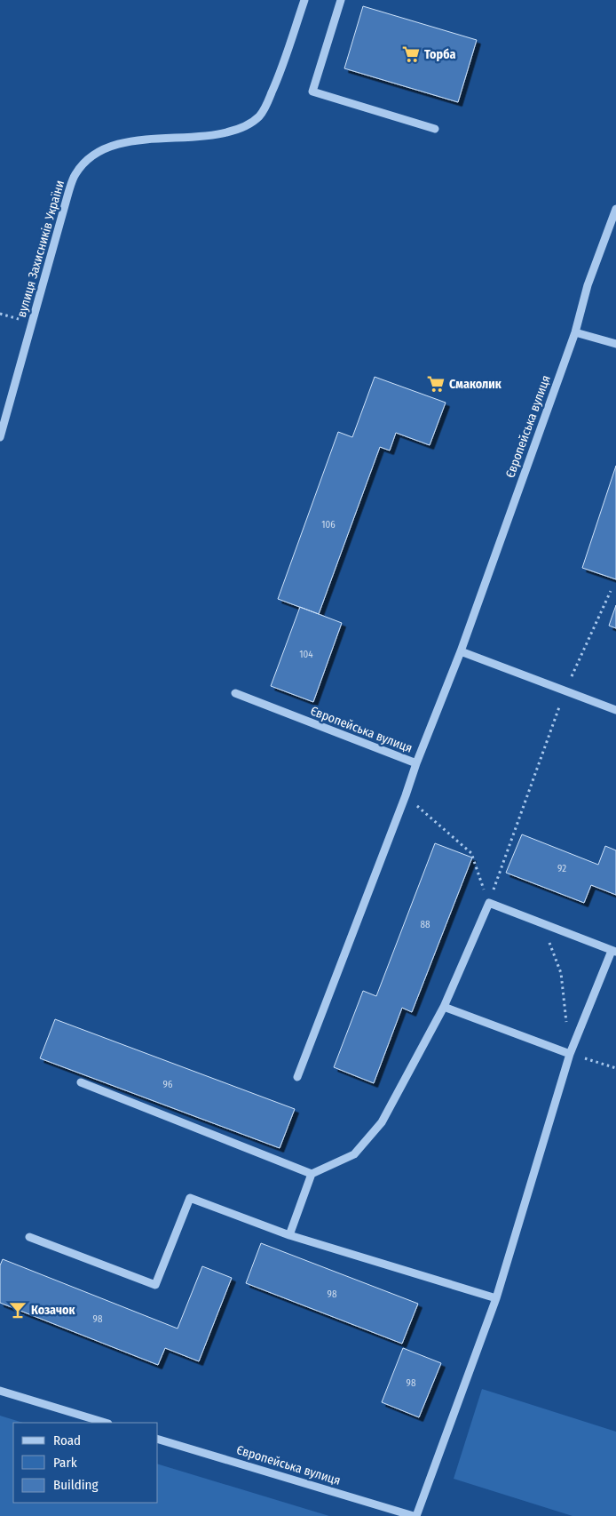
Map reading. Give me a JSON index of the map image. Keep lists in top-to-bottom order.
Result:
{
  "streets": {
    "street": ["вулиця Захисників України", "Європейська вулиця"]
  },
  "places": {
    "supermarket": ["Торба", "Смаколик"],
    "bar": ["Козачок"]
  },
  "house_numbers": [
    "106",
    "104",
    "92",
    "88",
    "96",
    "98",
    "98",
    "98"
  ],
  "legend": ["Road", "Park", "Building"]
}
